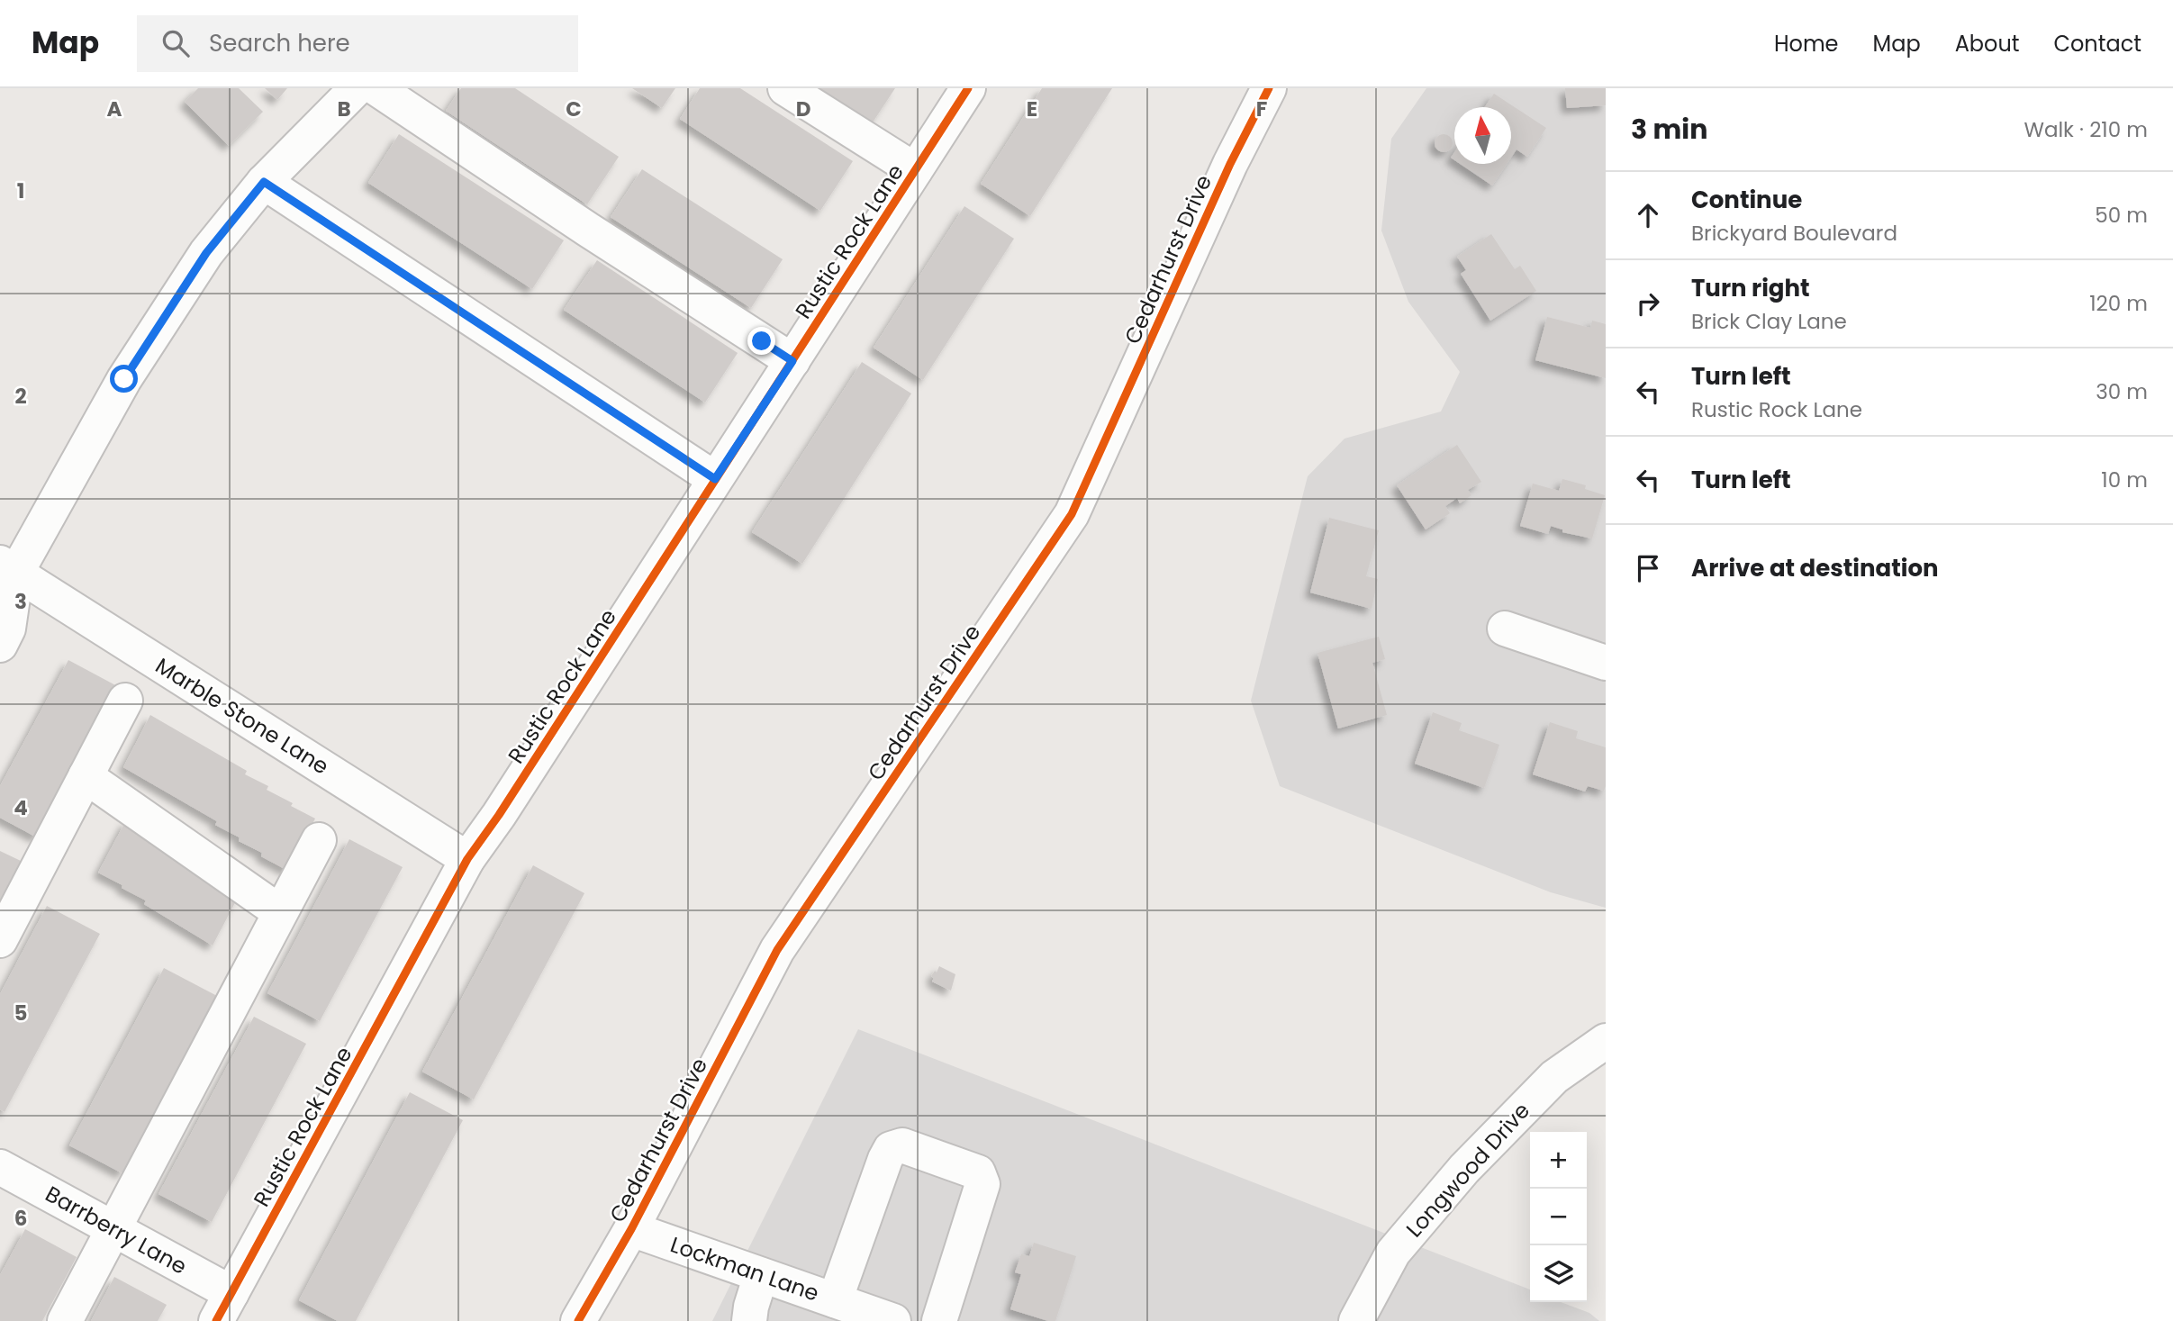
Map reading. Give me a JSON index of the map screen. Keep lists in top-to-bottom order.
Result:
{
  "streets": {
    "street": [
      "Rustic Rock Lane",
      "Cedarhurst Drive",
      "Marble Stone Lane",
      "Longwood Drive",
      "Barrberry Lane",
      "Lockman Lane"
    ]
  },
  "crossings": [
    ["Rustic Rock Lane", "Marble Stone Lane"],
    ["Rustic Rock Lane", "Barrberry Lane"],
    ["Cedarhurst Drive", "Lockman Lane"]
  ],
  "north": "top",
  "page": {
    "header": "Map",
    "search": "Search here",
    "nav": [
      "Home",
      "Map",
      "About",
      "Contact"
    ],
    "heading": ["3 min", "Walk · 210 m"],
    "list": [
      ["Continue", "Brickyard Boulevard", "50 m"],
      ["Turn right", "Brick Clay Lane", "120 m"],
      ["Turn left", "Rustic Rock Lane", "30 m"],
      ["Turn left", "10 m"],
      "Arrive at destination"
    ],
    "map_buttons": ["+", "−"]
  },
  "grid": {
    "columns": [
      "A",
      "B",
      "C",
      "D",
      "E",
      "F"
    ],
    "rows": [
      "1",
      "2",
      "3",
      "4",
      "5",
      "6"
    ]
  }
}
